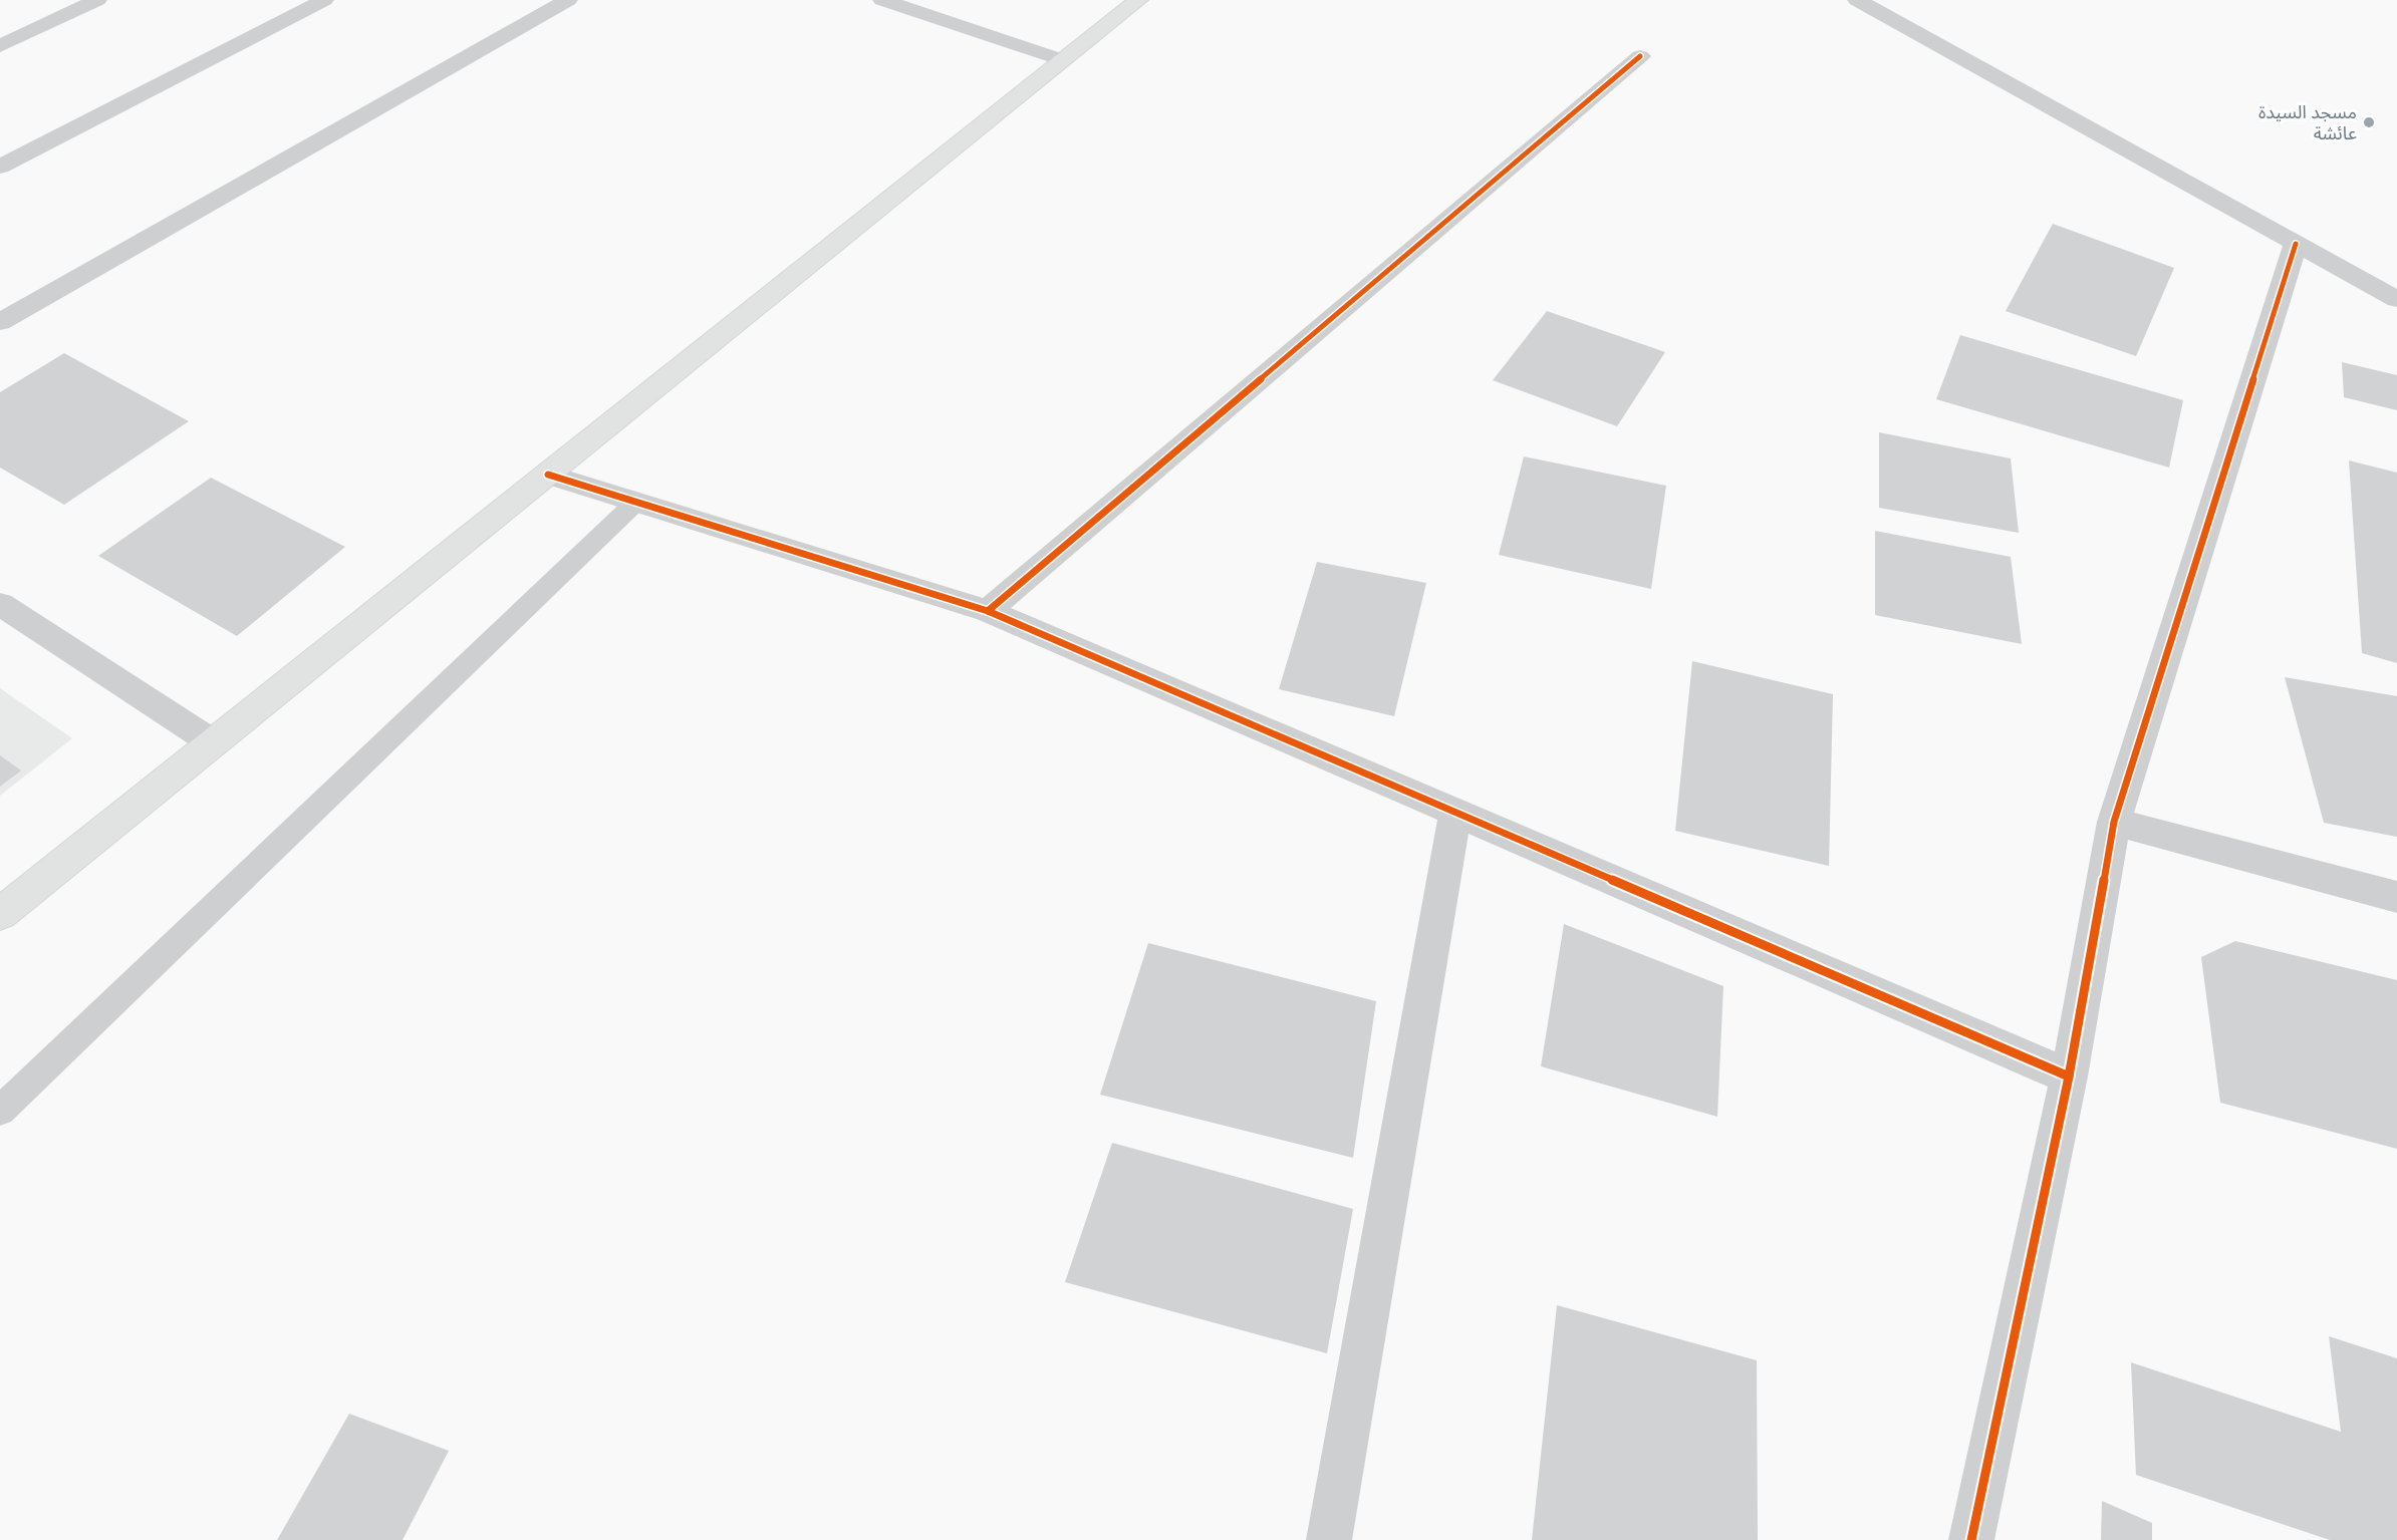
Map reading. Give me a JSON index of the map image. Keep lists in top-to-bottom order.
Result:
{
  "places": ["مسجد السيدة عائشة"]
}
